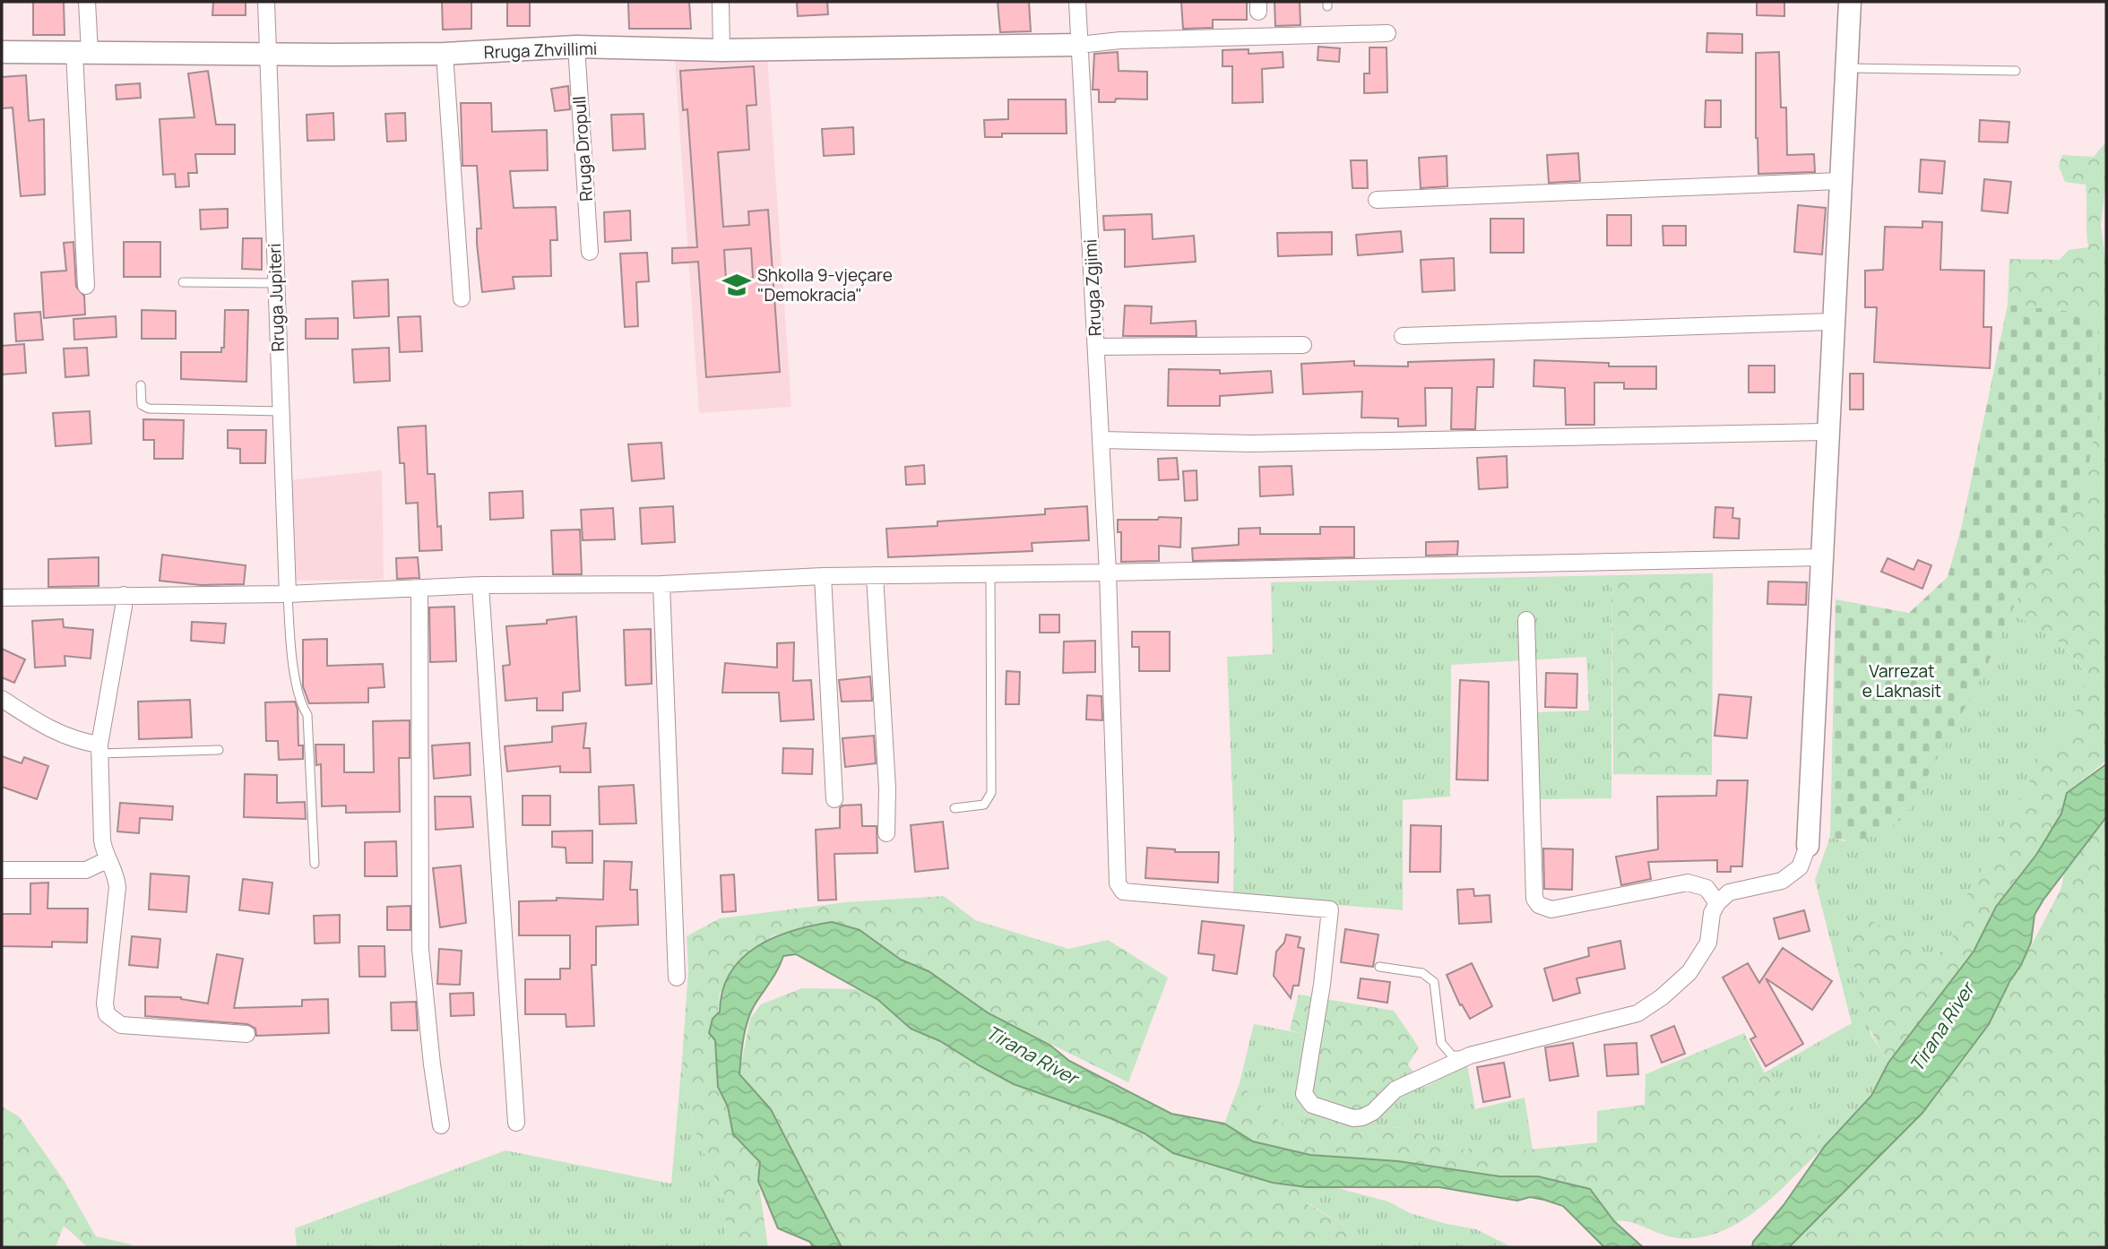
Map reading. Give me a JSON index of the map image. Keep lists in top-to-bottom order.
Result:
{
  "streets": {
    "street": [
      "Rruga Zhvillimi",
      "Rruga Dropull",
      "Rruga Zgjimi",
      "Rruga Jupiteri"
    ]
  },
  "crossings": [
    ["Rruga Zhvillimi", "Rruga Dropull"],
    ["Rruga Zhvillimi", "Rruga Zgjimi"],
    ["Rruga Zhvillimi", "Rruga Jupiteri"]
  ],
  "water": ["Tirana River"],
  "parks": ["Varrezat e Laknasit"],
  "places": {
    "school or university": ["Shkolla 9-vjeçare \"Demokracia\""]
  }
}
